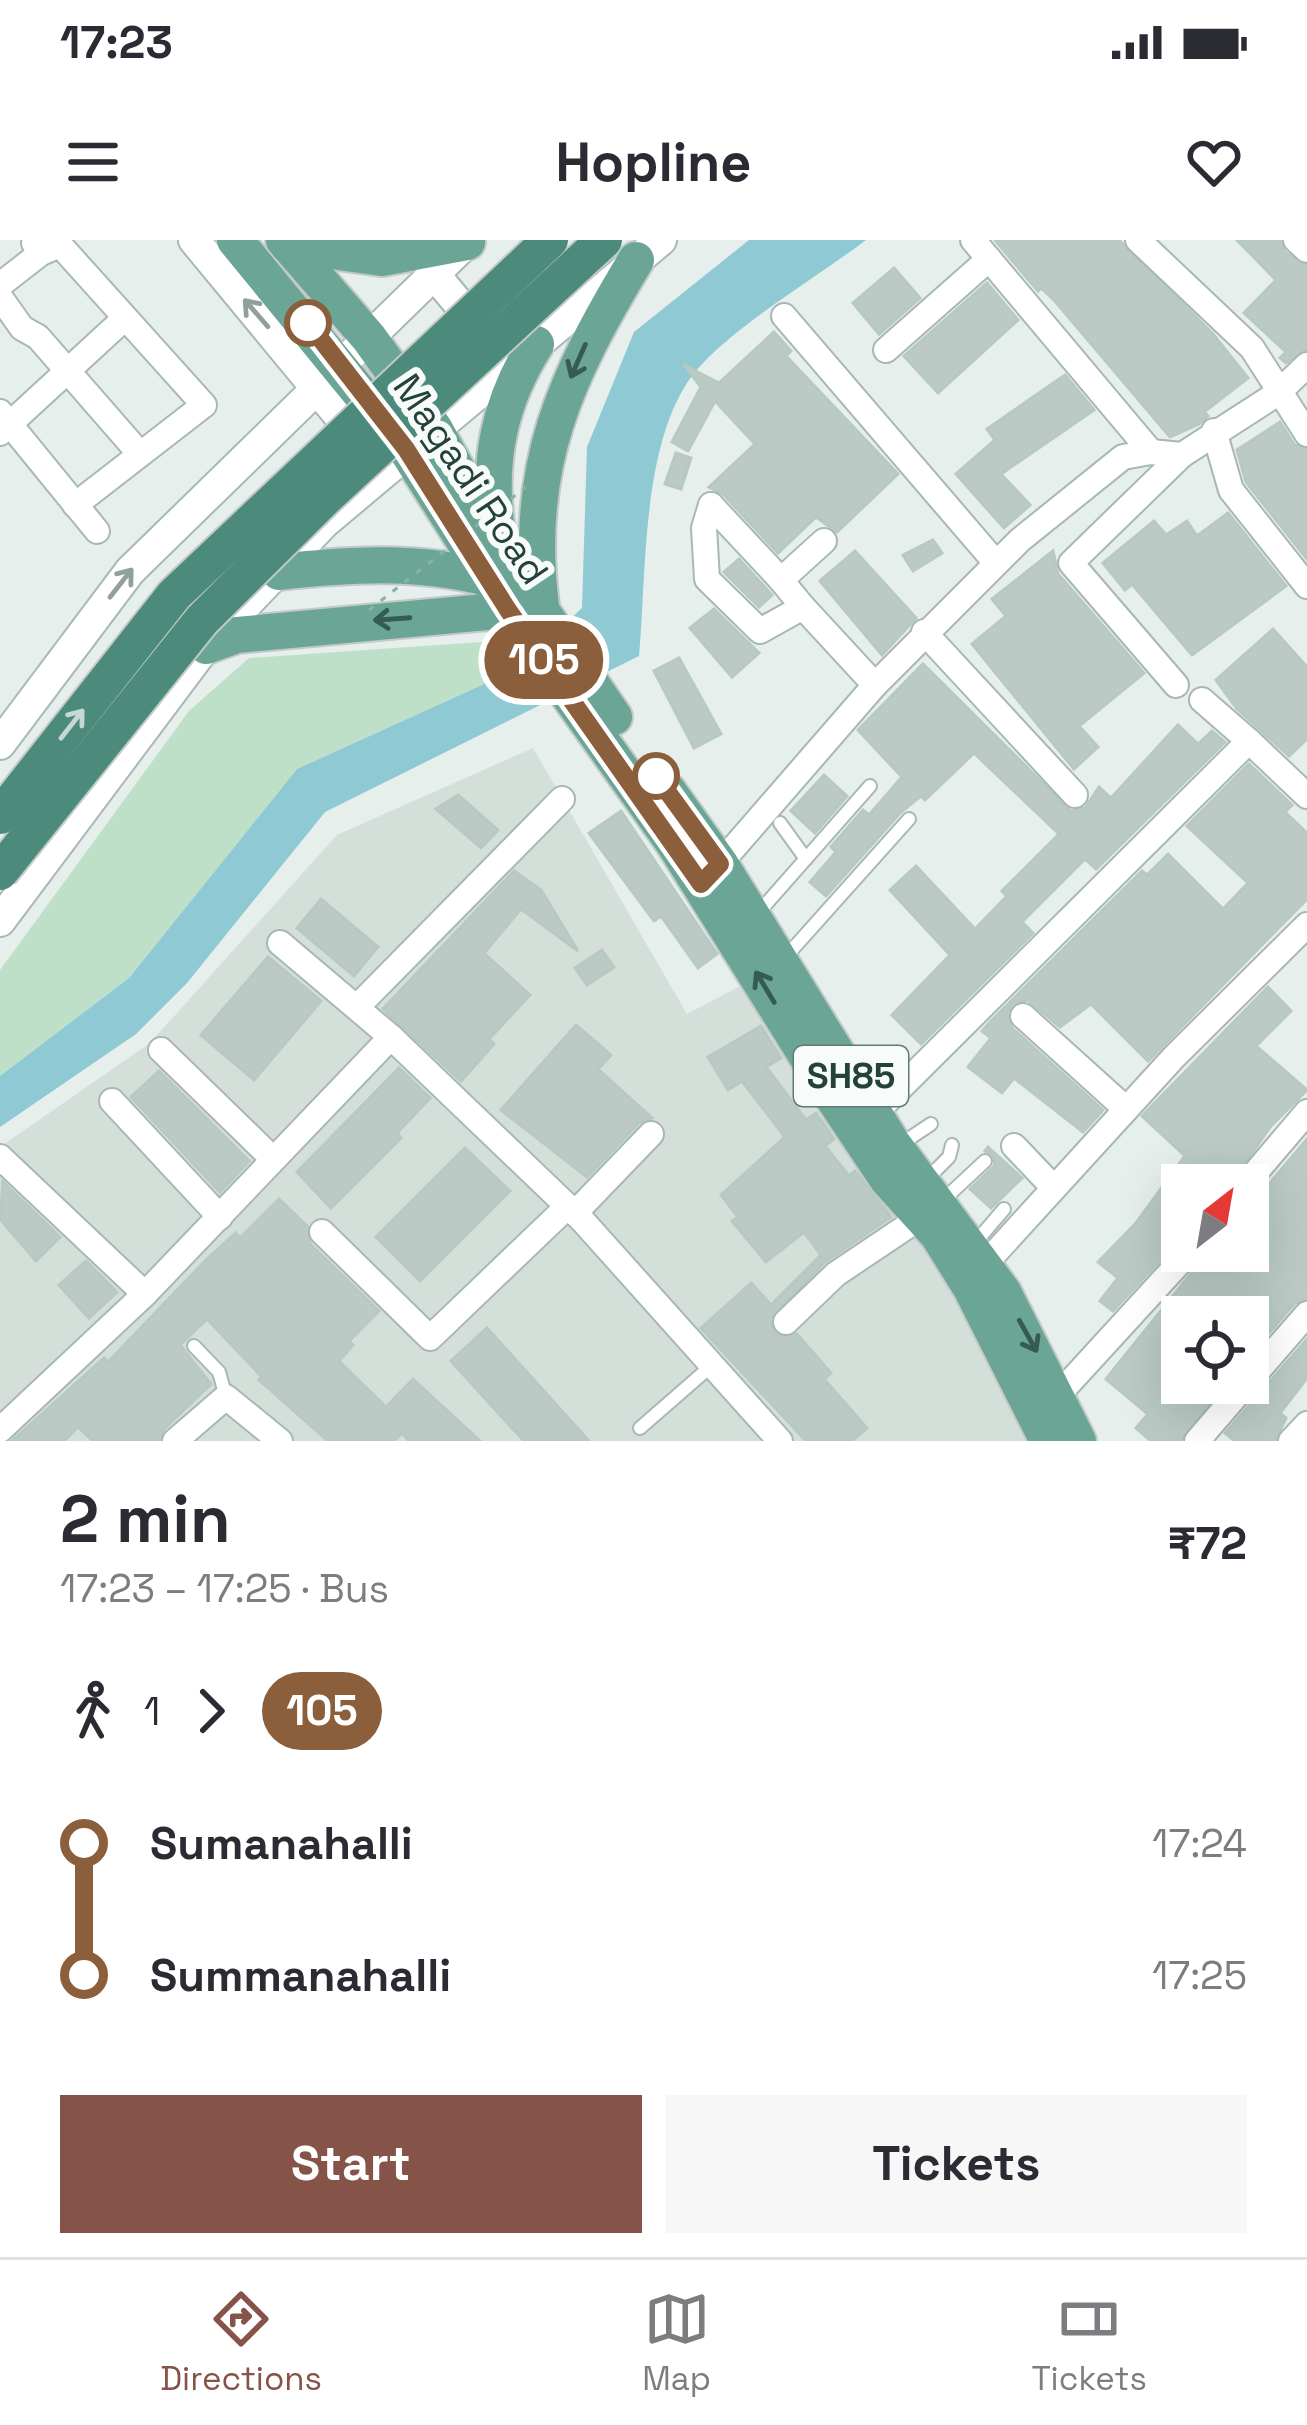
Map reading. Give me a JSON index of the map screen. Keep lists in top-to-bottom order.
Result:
{
  "streets": {
    "main road": ["Magadi Road", "SH85"]
  },
  "lines": ["bus line 105"],
  "north": "top right",
  "page": {
    "status": "17:23",
    "header": "Hopline",
    "on_map": "105",
    "heading": ["2 min", "17:23 – 17:25 · Bus", "₹72"],
    "legs": ["1", "105"],
    "list": [
      {
        "name": "Sumanahalli",
        "value": "17:24"
      },
      {
        "name": "Summanahalli",
        "value": "17:25"
      }
    ],
    "buttons": ["Start", "Tickets"],
    "tabs": ["Directions", "Map", "Tickets"]
  }
}
